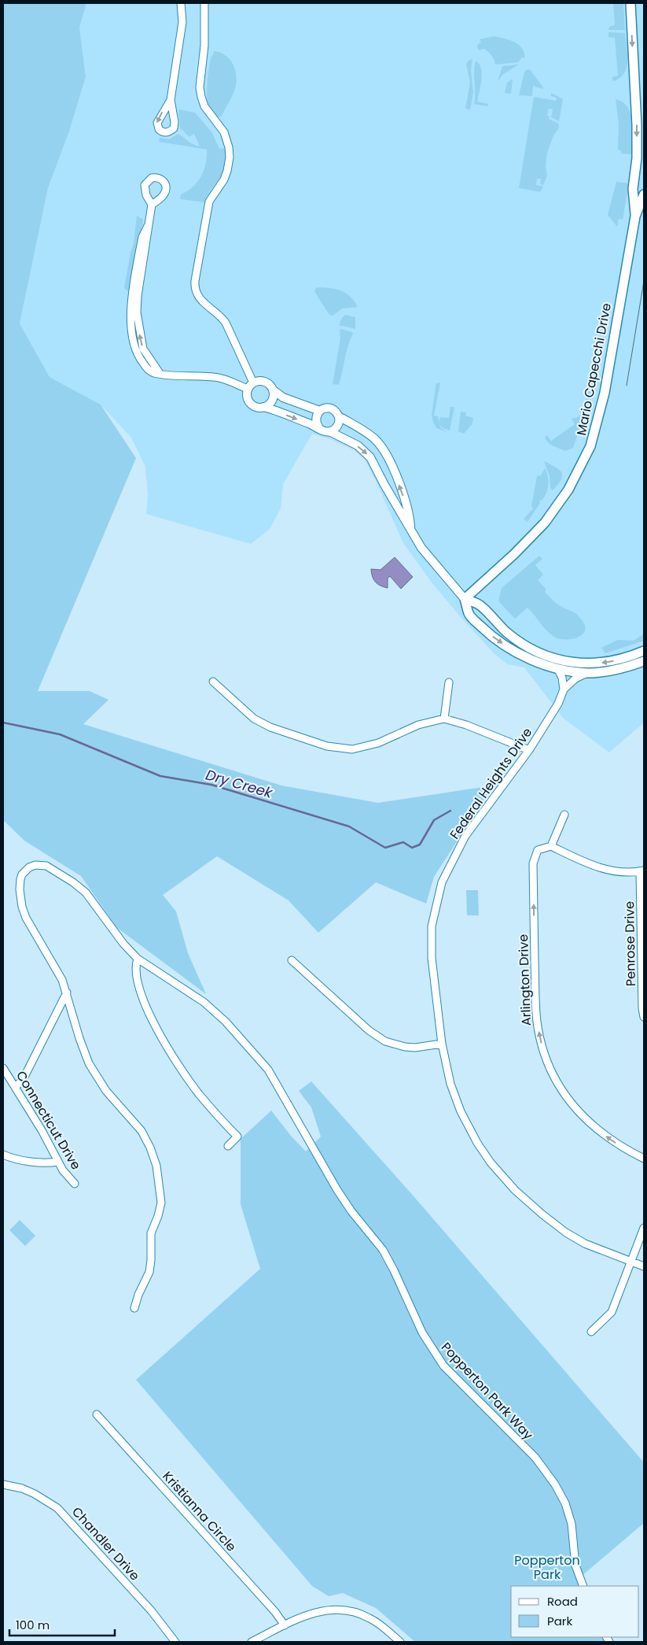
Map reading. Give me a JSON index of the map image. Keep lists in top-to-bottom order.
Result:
{
  "streets": {
    "main road": ["Mario Capecchi Drive"],
    "street": [
      "Federal Heights Drive",
      "Penrose Drive",
      "Arlington Drive",
      "Connecticut Drive",
      "Popperton Park Way",
      "Kristianna Circle",
      "Chandler Drive"
    ]
  },
  "one_way": ["Arlington Drive"],
  "water": ["Dry Creek"],
  "parks": ["Popperton Park"],
  "legend": ["Road", "Park"],
  "scale_bar": "100 m"
}
